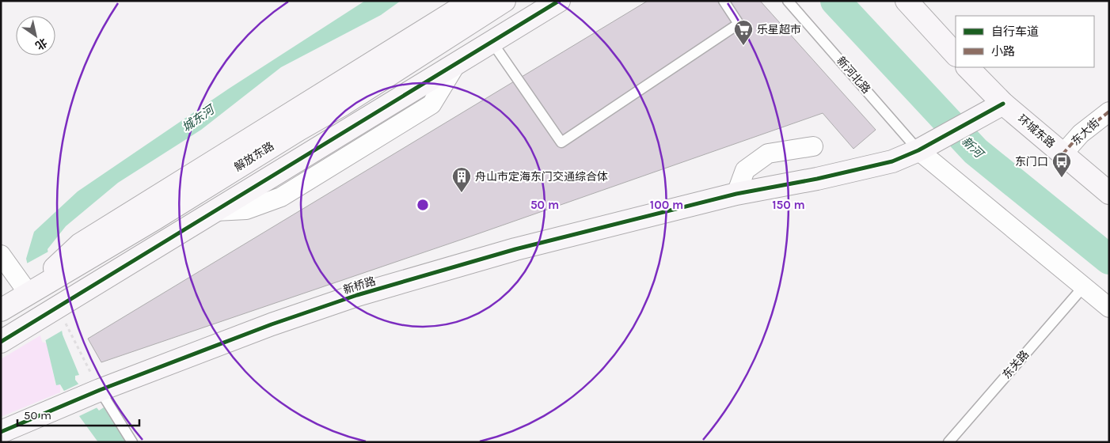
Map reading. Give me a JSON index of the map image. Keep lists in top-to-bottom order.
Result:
{
  "streets": {
    "street": [
      "环城东路",
      "东大街",
      "解放东路",
      "新桥路"
    ],
    "lane": ["新河北路", "东关路"]
  },
  "crossings": [
    ["新河北路", "新桥路"],
    ["环城东路", "东大街"],
    ["环城东路", "新桥路"]
  ],
  "water": ["城东河", "新河"],
  "places": {
    "supermarket": ["乐星超市"],
    "bus stop": ["东门口"],
    "building": ["舟山市定海东门交通综合体"]
  },
  "legend": ["自行车道", "小路"],
  "scale_bar": "50 m",
  "north": "bottom right",
  "rings": ["50 m", "100 m", "150 m"]
}
